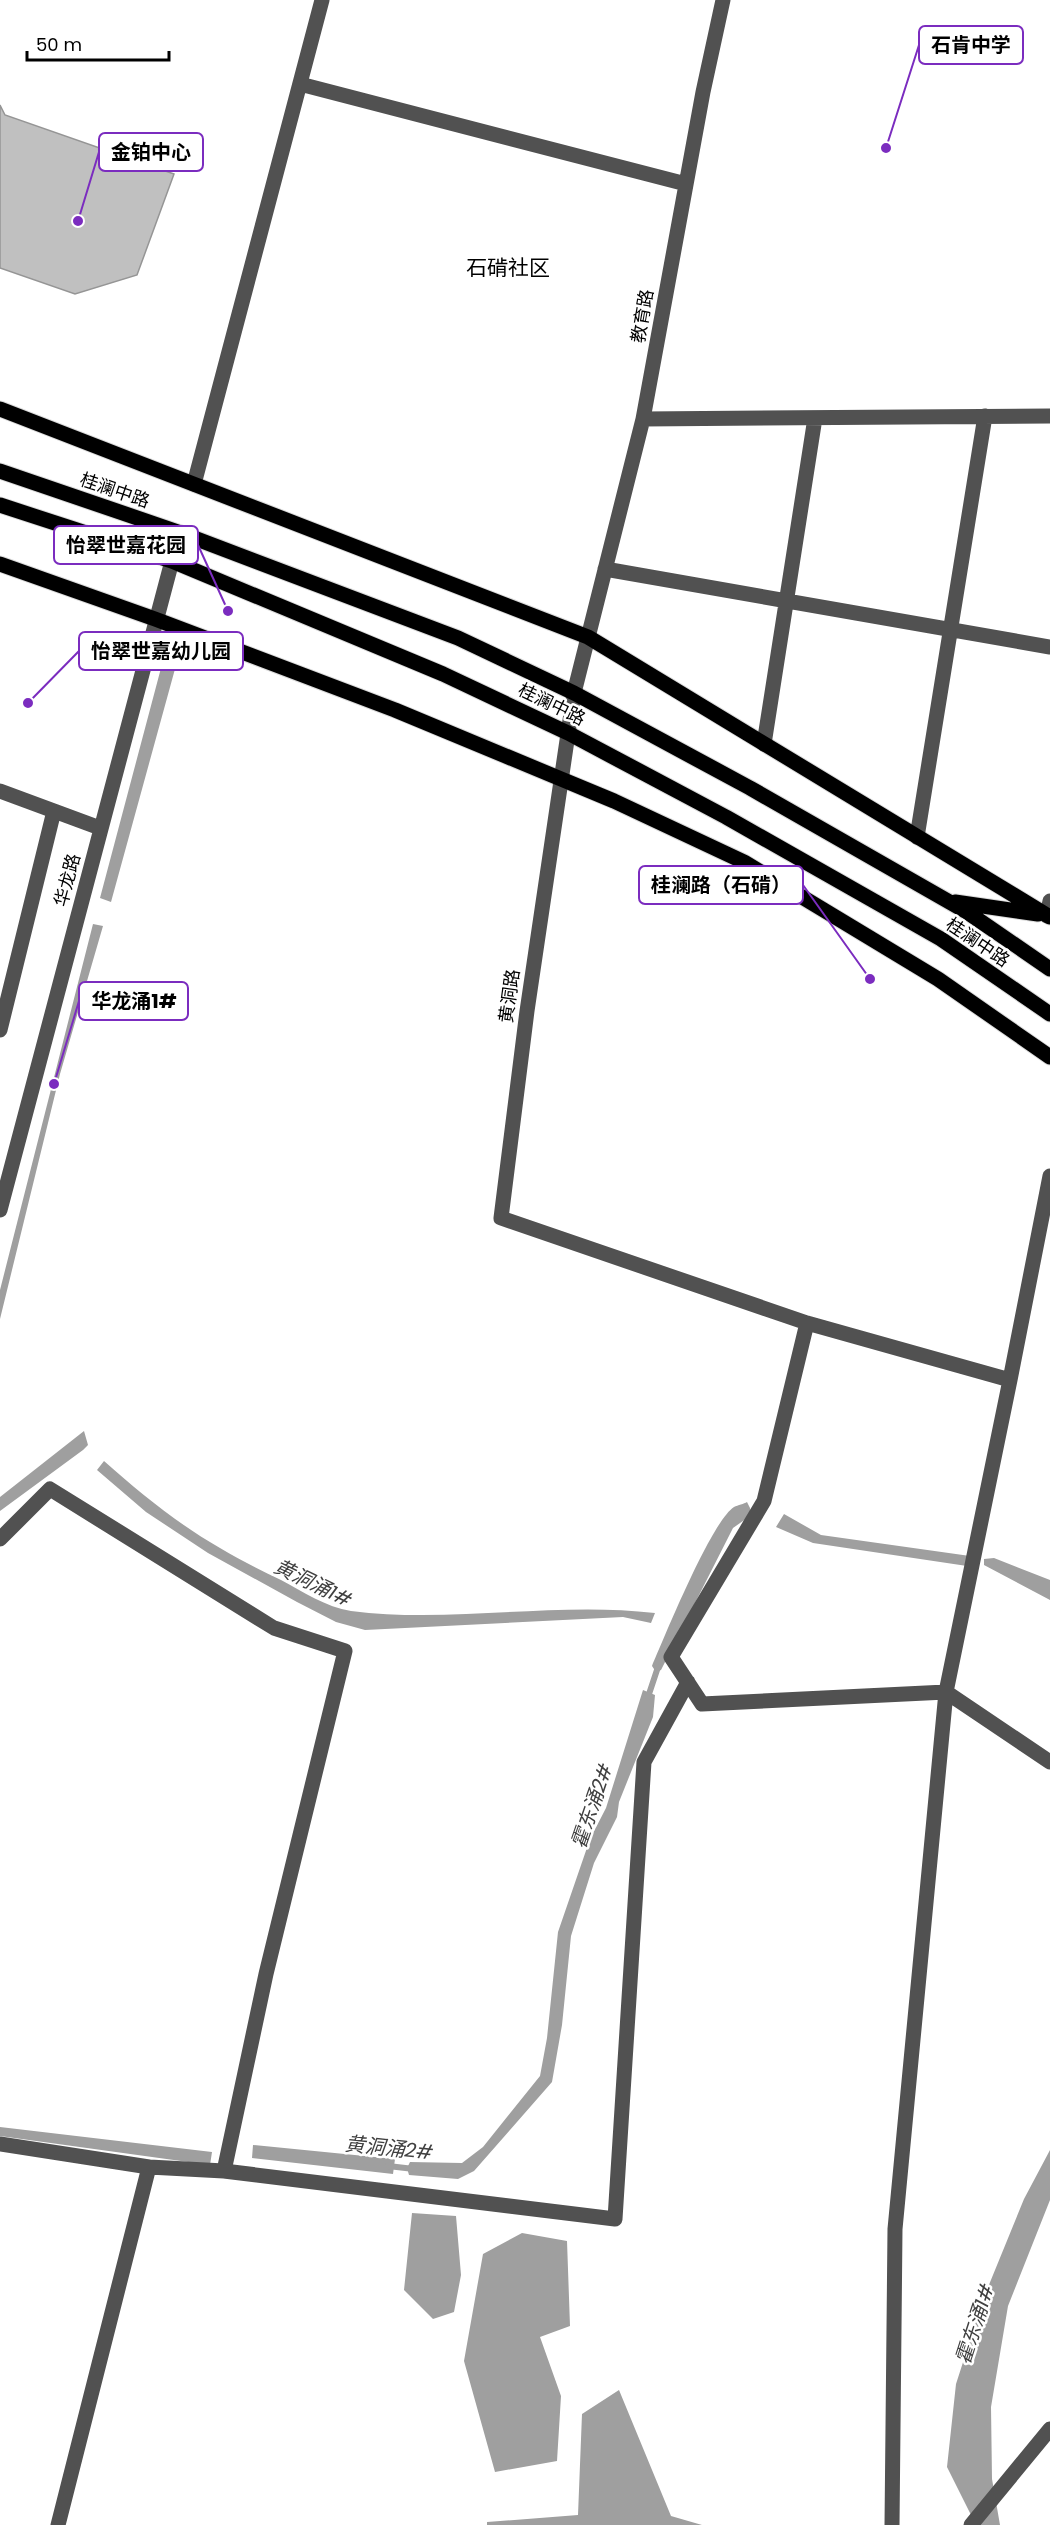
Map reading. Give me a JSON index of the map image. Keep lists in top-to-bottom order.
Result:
{
  "streets": {
    "main road": ["桂澜中路"],
    "street": ["教育路", "华龙路", "黄洞路"]
  },
  "crossings": [
    ["教育路", "桂澜中路"],
    ["教育路", "黄洞路"],
    ["桂澜中路", "华龙路"],
    ["桂澜中路", "黄洞路"]
  ],
  "districts": ["石𬒔社区"],
  "water": [
    "黄洞涌1#",
    "霍东涌2#",
    "黄洞涌2#",
    "霍东涌1#"
  ],
  "places": [
    "石肯中学",
    "金铂中心",
    "怡翠世嘉花园",
    "怡翠世嘉幼儿园",
    "桂澜路（石𬒔）",
    "华龙涌1#"
  ],
  "scale_bar": "50 m"
}
